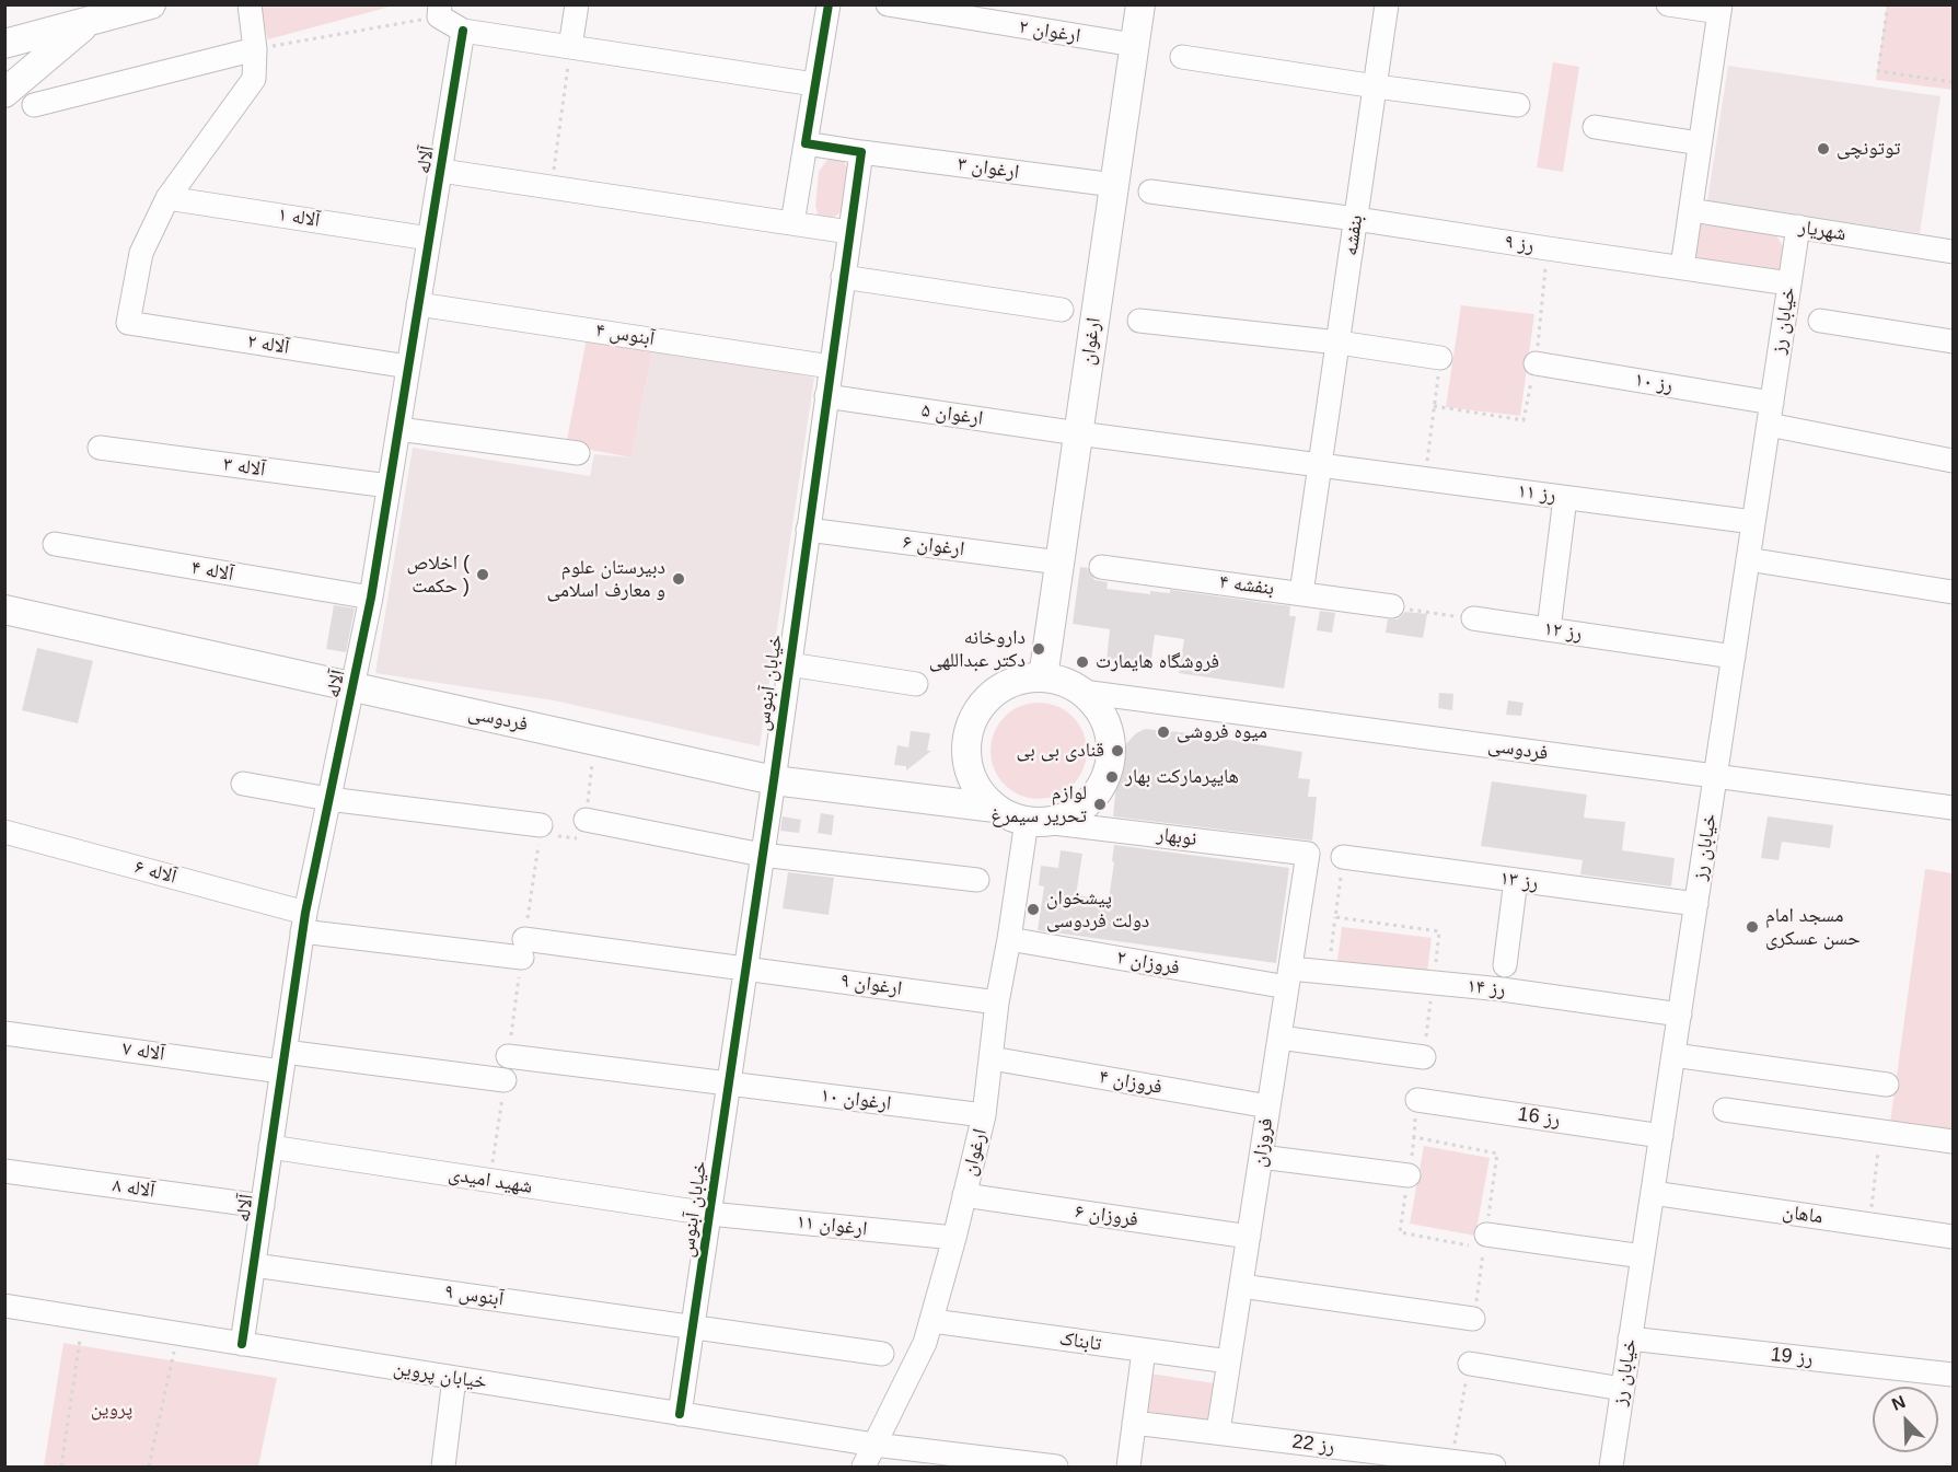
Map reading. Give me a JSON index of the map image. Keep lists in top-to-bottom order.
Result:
{
  "streets": {
    "main road": ["ارغوان", "فردوسی"],
    "street": [
      "ارغوان ۲",
      "آلاله",
      "ارغوان ۳",
      "آلاله ۱",
      "شهریار",
      "بنفشه",
      "رز ۹",
      "خیابان رز",
      "آبنوس ۴",
      "آلاله ۲",
      "رز ۱۰",
      "ارغوان ۵",
      "آلاله ۳",
      "رز ۱۱",
      "ارغوان ۶",
      "آلاله ۴",
      "بنفشه ۴",
      "رز ۱۲",
      "خیابان آبنوس",
      "نوبهار",
      "آلاله ۶",
      "رز ۱۳",
      "فروزان ۲",
      "ارغوان ۹",
      "رز ۱۴",
      "آلاله ۷",
      "فروزان ۴",
      "ارغوان ۱۰",
      "رز 16",
      "فروزان",
      "شهید امیدی",
      "آلاله ۸",
      "ماهان",
      "فروزان ۶",
      "ارغوان ۱۱",
      "آبنوس ۹",
      "تابناک",
      "رز 19",
      "خیابان پروین",
      "رز 22"
    ]
  },
  "crossings": [
    ["ارغوان ۲", "ارغوان"],
    ["آلاله", "آلاله ۱"],
    ["آلاله", "آبنوس ۴"],
    ["آلاله", "آلاله ۲"],
    ["آلاله", "آلاله ۳"],
    ["آلاله", "آلاله ۴"],
    ["آلاله", "فردوسی"],
    ["آلاله", "آلاله ۶"],
    ["آلاله", "آلاله ۷"],
    ["آلاله", "شهید امیدی"],
    ["آلاله", "آلاله ۸"],
    ["آلاله", "آبنوس ۹"],
    ["آلاله", "خیابان پروین"],
    ["ارغوان ۳", "ارغوان"],
    ["ارغوان ۳", "خیابان آبنوس"],
    ["آلاله ۱", "آلاله ۲"],
    ["شهریار", "خیابان رز"],
    ["بنفشه", "رز ۹"],
    ["بنفشه", "رز ۱۱"],
    ["بنفشه", "بنفشه ۴"],
    ["رز ۹", "خیابان رز"],
    ["خیابان رز", "رز ۱۰"],
    ["خیابان رز", "رز ۱۱"],
    ["خیابان رز", "رز ۱۲"],
    ["خیابان رز", "فردوسی"],
    ["خیابان رز", "رز ۱۳"],
    ["خیابان رز", "رز ۱۴"],
    ["خیابان رز", "رز 16"],
    ["خیابان رز", "ماهان"],
    ["خیابان رز", "رز 19"],
    ["آبنوس ۴", "خیابان آبنوس"],
    ["ارغوان", "ارغوان ۵"],
    ["ارغوان", "ارغوان ۶"],
    ["ارغوان", "فردوسی"],
    ["ارغوان", "نوبهار"],
    ["ارغوان", "فروزان ۲"],
    ["ارغوان", "ارغوان ۹"],
    ["ارغوان", "فروزان ۴"],
    ["ارغوان", "ارغوان ۱۰"],
    ["ارغوان", "فروزان ۶"],
    ["ارغوان", "ارغوان ۱۱"],
    ["ارغوان", "تابناک"],
    ["ارغوان", "خیابان پروین"],
    ["ارغوان ۵", "خیابان آبنوس"],
    ["ارغوان ۶", "خیابان آبنوس"],
    ["خیابان آبنوس", "فردوسی"],
    ["خیابان آبنوس", "ارغوان ۹"],
    ["خیابان آبنوس", "ارغوان ۱۰"],
    ["خیابان آبنوس", "شهید امیدی"],
    ["خیابان آبنوس", "ارغوان ۱۱"],
    ["خیابان آبنوس", "آبنوس ۹"],
    ["خیابان آبنوس", "خیابان پروین"],
    ["فردوسی", "نوبهار"],
    ["نوبهار", "فروزان"],
    ["آلاله ۶", "ارغوان ۹"],
    ["فروزان ۲", "رز ۱۴"],
    ["فروزان ۲", "فروزان"],
    ["رز ۱۴", "فروزان"],
    ["فروزان ۴", "فروزان"],
    ["فروزان", "فروزان ۶"],
    ["فروزان", "تابناک"],
    ["فروزان", "رز 22"],
    ["شهید امیدی", "ارغوان ۱۱"]
  ],
  "parks": ["پروین"],
  "places": [
    "توتونچی",
    "اخلاص ( حکمت )",
    "دبیرستان علوم و معارف اسلامی",
    "داروخانه دکتر عبداللهی",
    "فروشگاه هایمارت",
    "میوه فروشی",
    "قنادی بی بی",
    "هایپرمارکت بهار",
    "لوازم تحریر سیمرغ",
    "پیشخوان دولت فردوسی",
    "مسجد امام حسن عسکری"
  ],
  "north": "top left"
}
